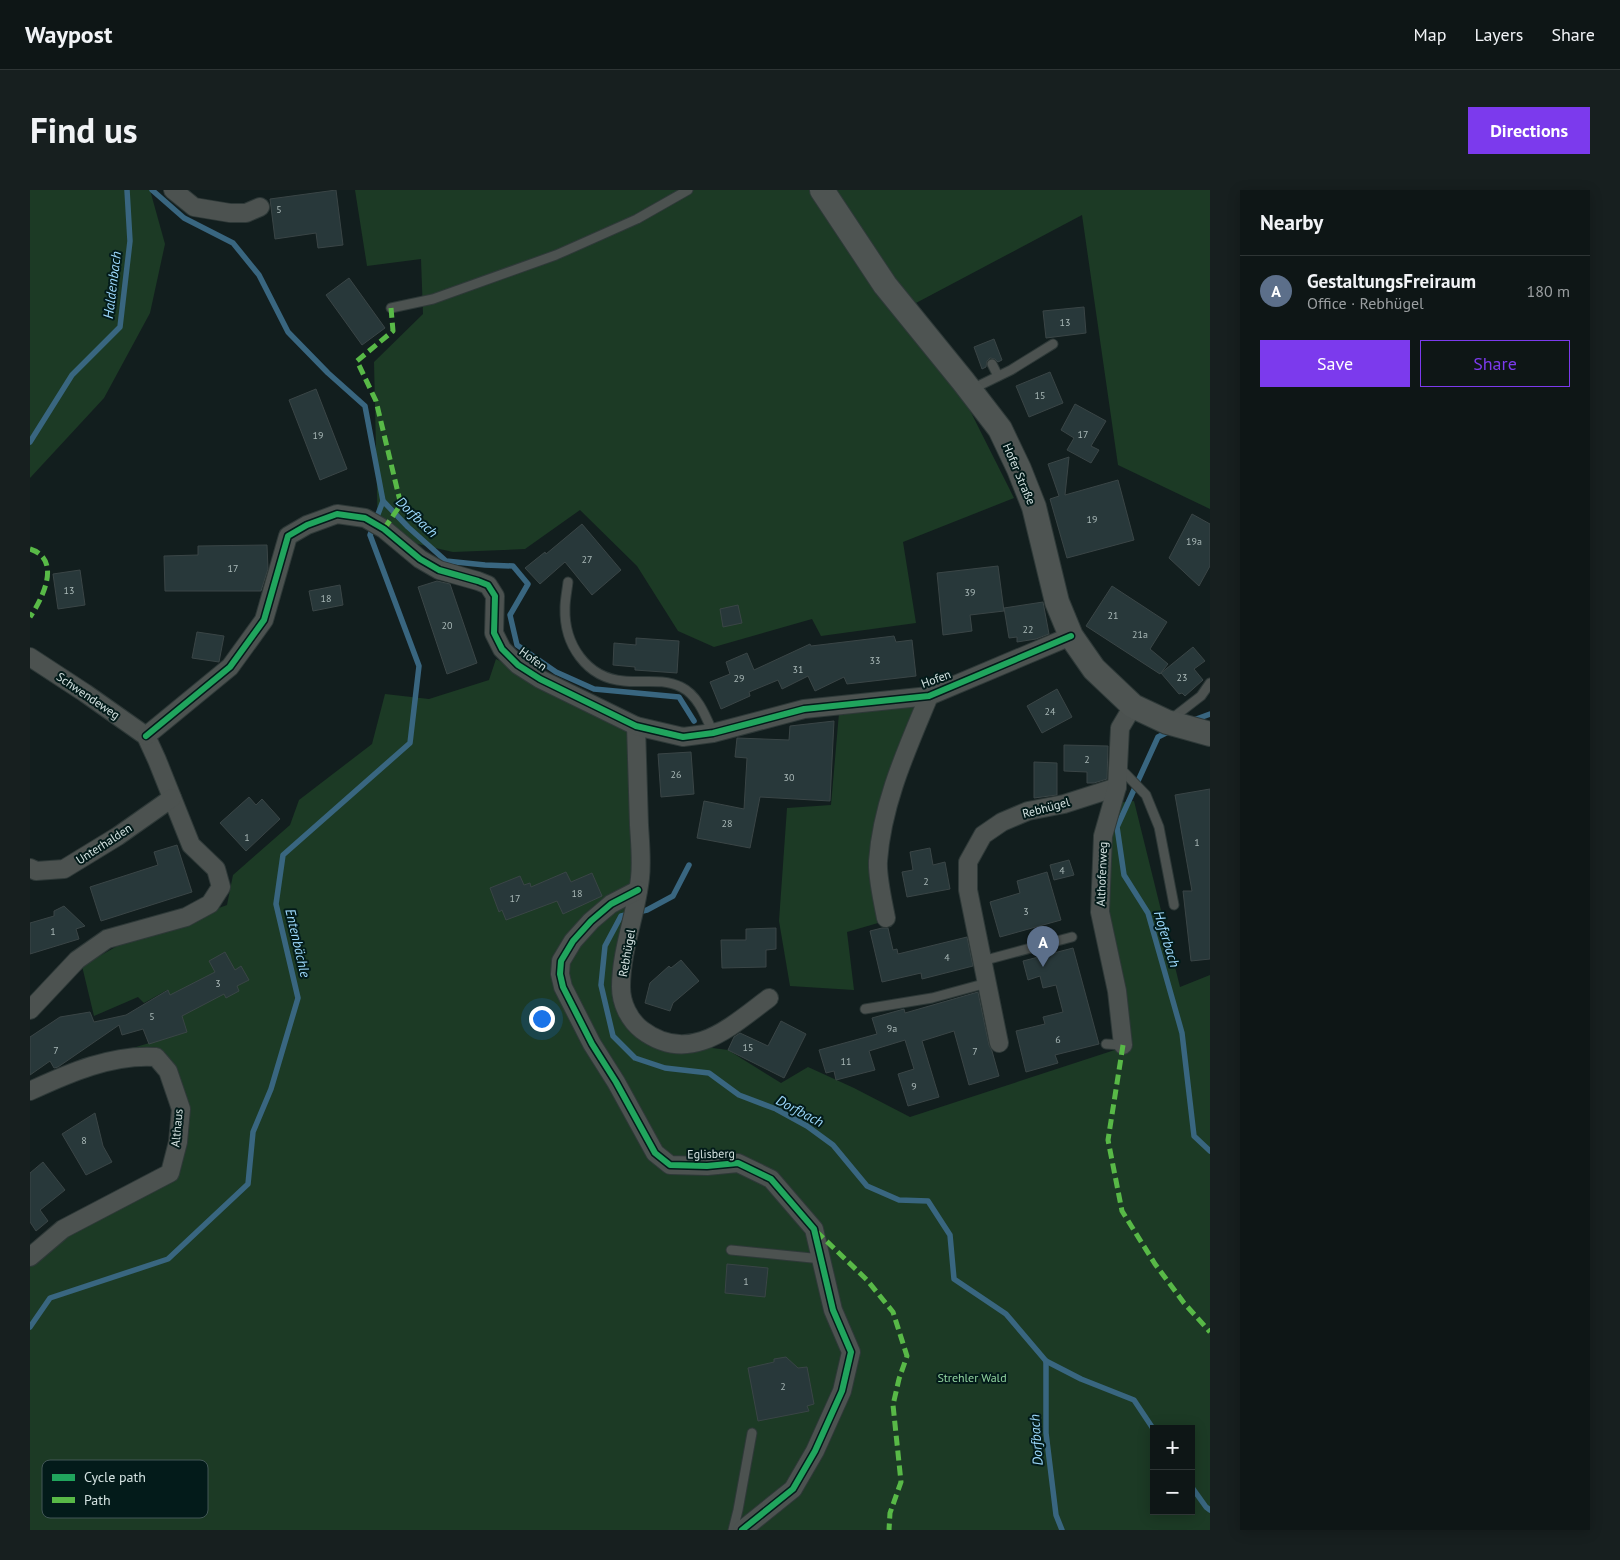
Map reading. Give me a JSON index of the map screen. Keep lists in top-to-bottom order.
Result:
{
  "streets": {
    "street": [
      "Hofer Straße",
      "Hofen",
      "Schwendeweg",
      "Rebhügel",
      "Unterhalden",
      "Althofenweg",
      "Althaus",
      "Eglisberg"
    ]
  },
  "crossings": [
    ["Hofer Straße", "Hofen"],
    ["Hofer Straße", "Althofenweg"],
    ["Hofen", "Schwendeweg"],
    ["Hofen", "Rebhügel"],
    ["Rebhügel", "Althofenweg"],
    ["Rebhügel", "Eglisberg"]
  ],
  "water": [
    "Haldenbach",
    "Dorfbach",
    "Hoferbach",
    "Entenbächle"
  ],
  "parks": ["Strehler Wald"],
  "house_numbers": [
    "5",
    "13",
    "15",
    "17",
    "19",
    "19",
    "19a",
    "27",
    "17",
    "13",
    "39",
    "18",
    "21",
    "20",
    "22",
    "21a",
    "33",
    "31",
    "23",
    "29",
    "24",
    "2",
    "26",
    "30",
    "28",
    "1",
    "1",
    "4",
    "2",
    "18",
    "17",
    "3",
    "1",
    "4",
    "3",
    "5",
    "9a",
    "6",
    "15",
    "7",
    "7",
    "11",
    "9",
    "8",
    "1",
    "2"
  ],
  "legend": ["Cycle path", "Path"],
  "page": {
    "header": "Waypost",
    "nav": ["Map", "Layers", "Share"],
    "title": "Find us",
    "buttons": [
      "Directions",
      ["Save", "Share"]
    ],
    "heading": "Nearby",
    "list": [
      {
        "mark": "A",
        "name": "GestaltungsFreiraum",
        "note": "Office · Rebhügel",
        "value": "180 m"
      }
    ],
    "pins": "A",
    "map_buttons": ["+", "−"]
  }
}
